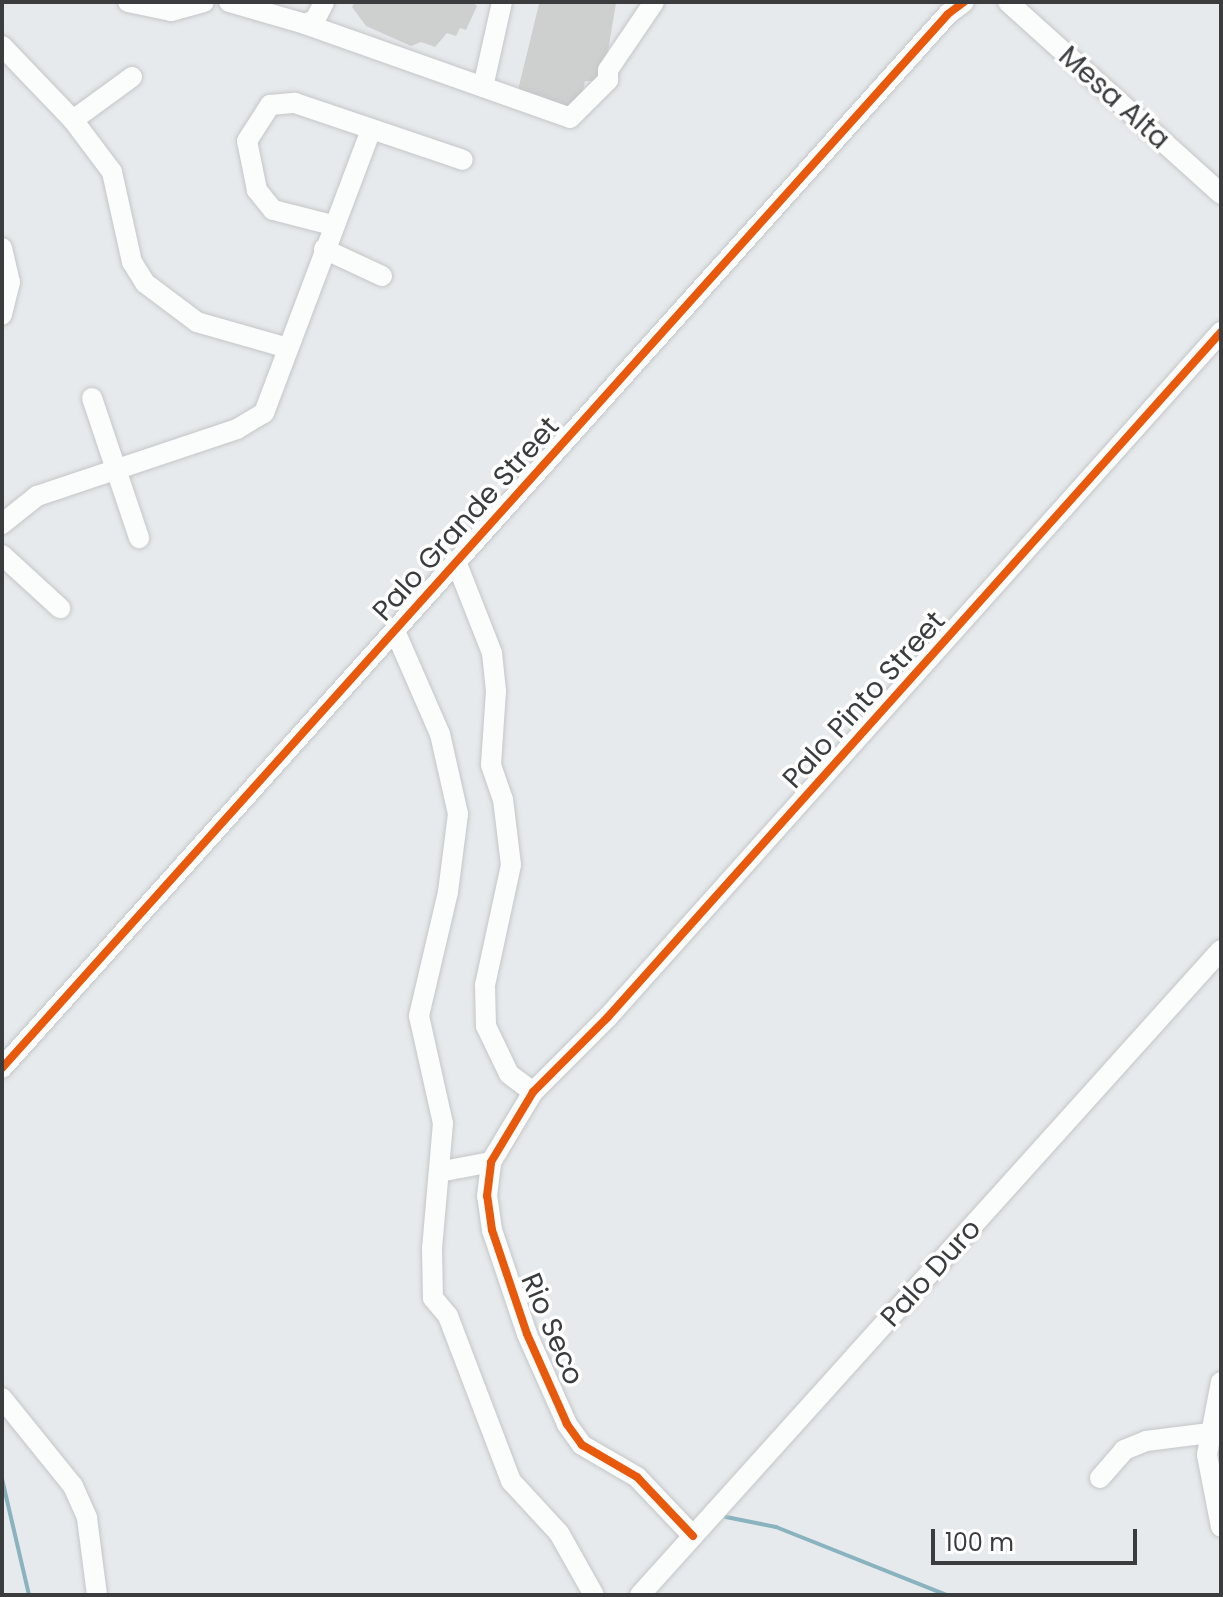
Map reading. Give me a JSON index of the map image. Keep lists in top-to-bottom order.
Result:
{
  "streets": {
    "street": [
      "Mesa Alta",
      "Palo Grande Street",
      "Palo Pinto Street",
      "Palo Duro",
      "Rio Seco"
    ]
  },
  "crossings": [
    ["Palo Pinto Street", "Rio Seco"],
    ["Palo Duro", "Rio Seco"]
  ],
  "scale_bar": "100 m"
}
